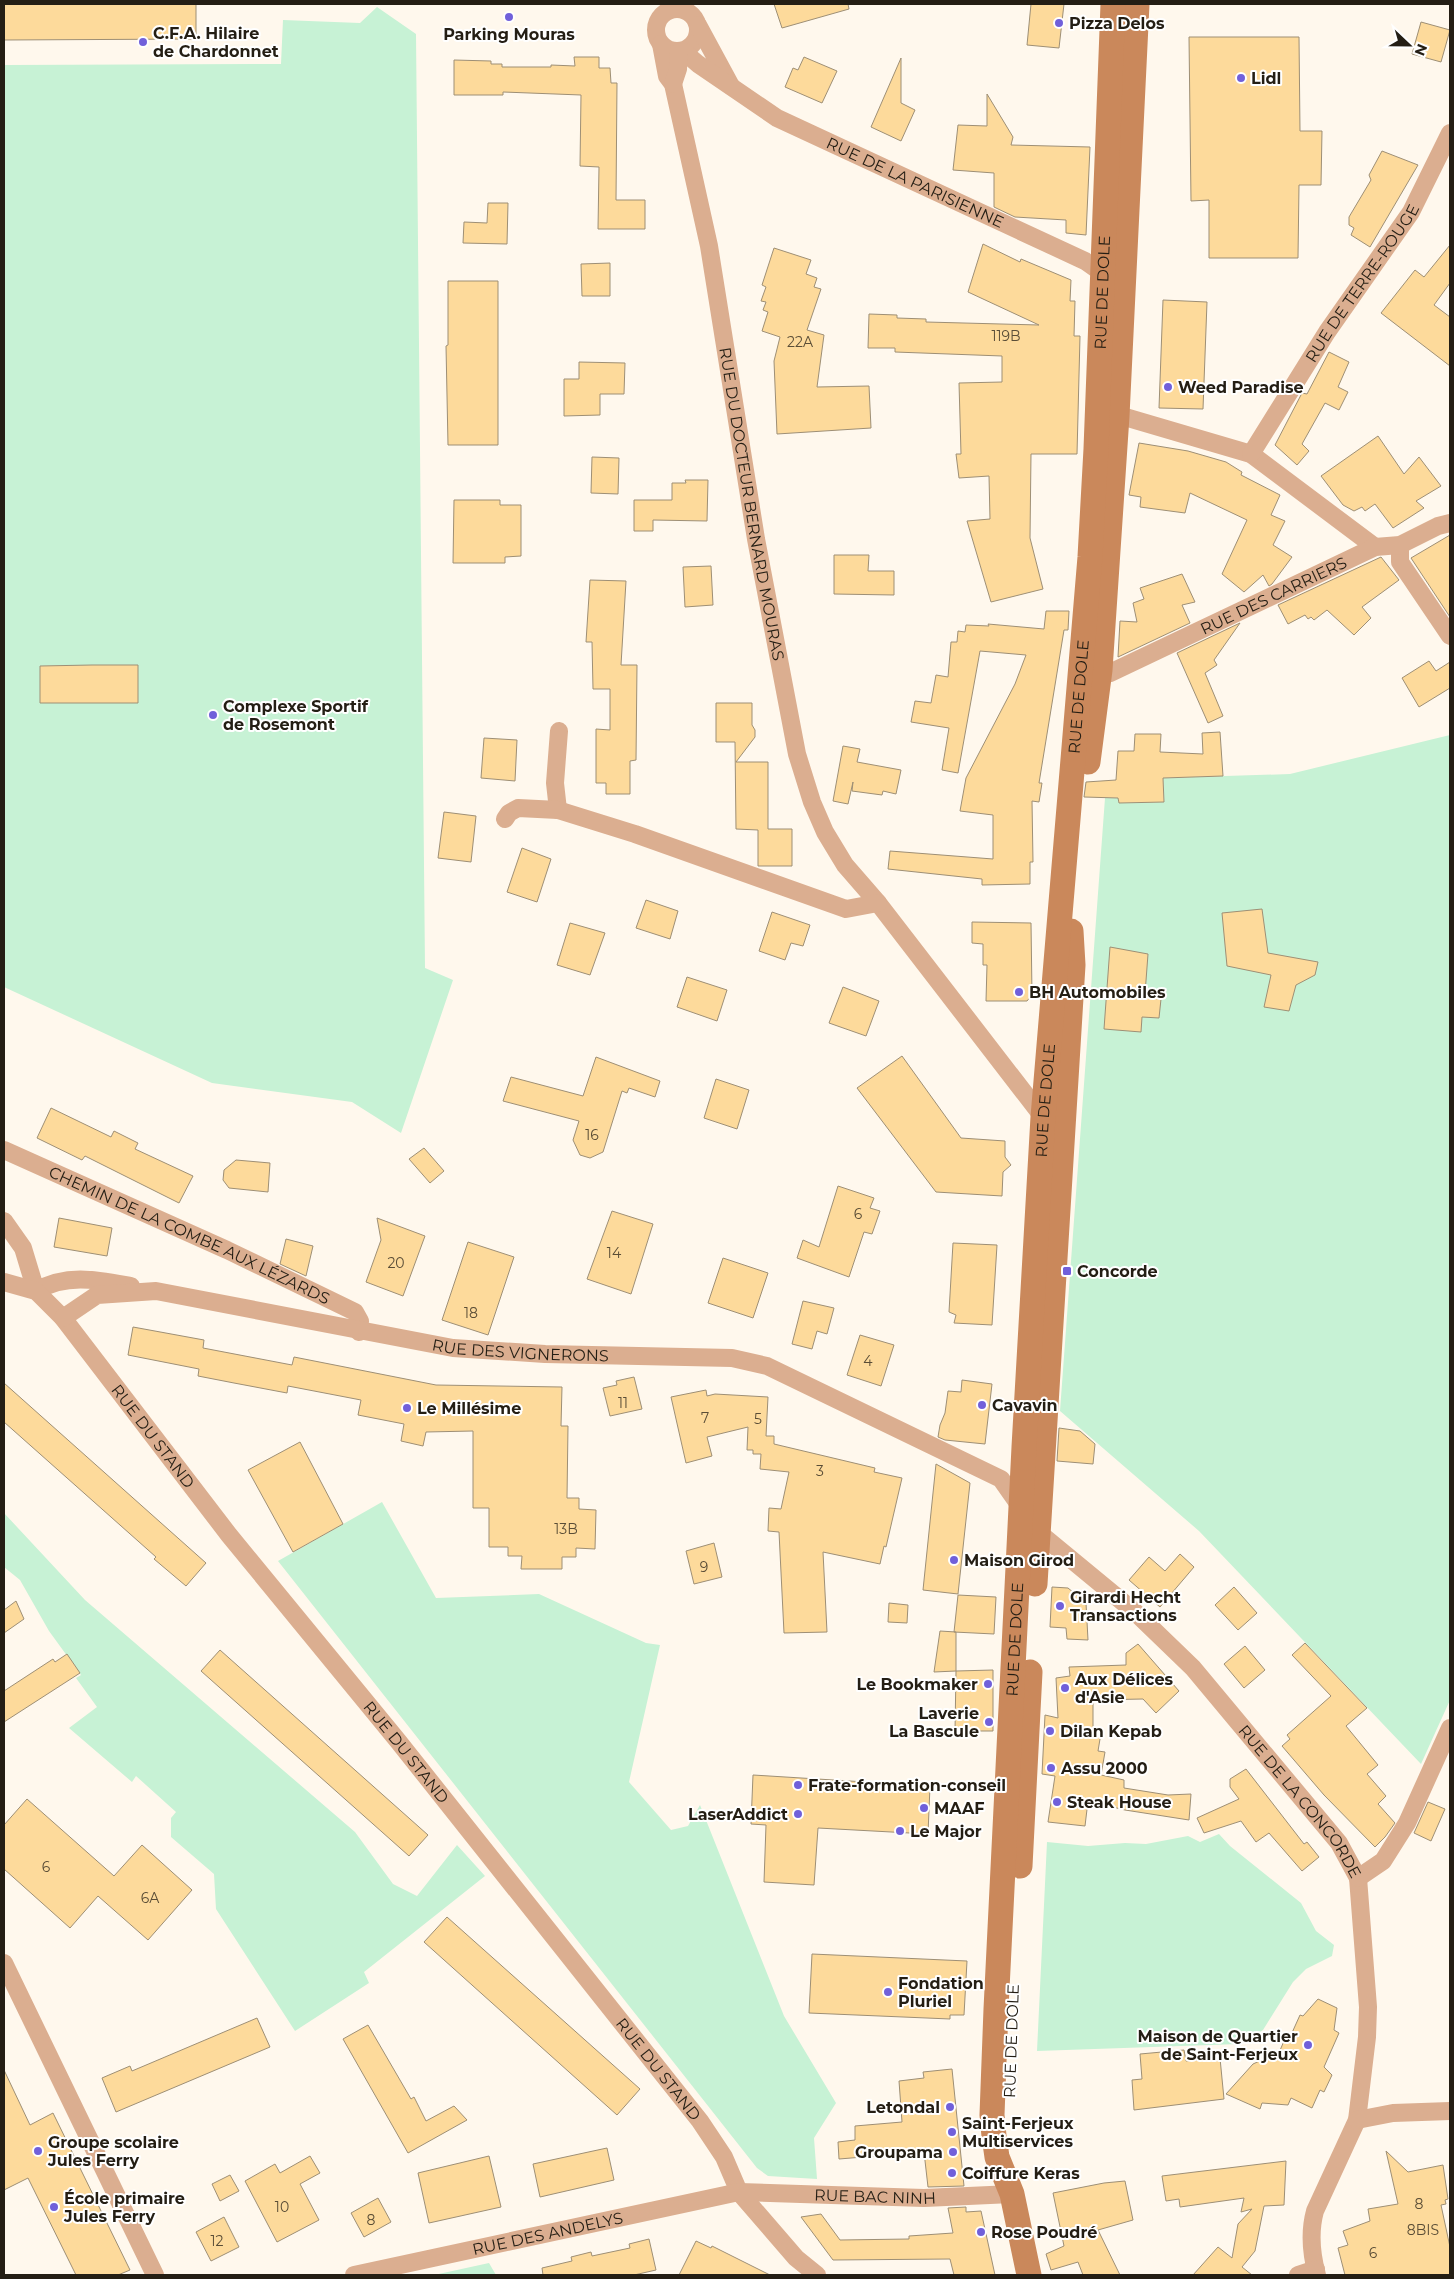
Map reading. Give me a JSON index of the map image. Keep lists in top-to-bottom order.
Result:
{
  "streets": {
    "main road": ["RUE DE DOLE"],
    "street": [
      "RUE DE LA PARISIENNE",
      "RUE DE TERRE-ROUGE",
      "RUE DU DOCTEUR BERNARD MOURAS",
      "RUE DES CARRIERS",
      "CHEMIN DE LA COMBE AUX LÉZARDS",
      "RUE DES VIGNERONS",
      "RUE DU STAND",
      "RUE DE LA CONCORDE",
      "RUE BAC NINH",
      "RUE DES ANDELYS"
    ]
  },
  "crossings": [
    ["RUE DE LA PARISIENNE", "RUE DE DOLE"],
    ["RUE DE LA PARISIENNE", "RUE DU DOCTEUR BERNARD MOURAS"],
    ["RUE DE DOLE", "RUE DU DOCTEUR BERNARD MOURAS"],
    ["RUE DE DOLE", "RUE DES CARRIERS"],
    ["RUE DE DOLE", "RUE DES VIGNERONS"],
    ["RUE DE DOLE", "RUE DE LA CONCORDE"],
    ["RUE DE DOLE", "RUE BAC NINH"],
    ["CHEMIN DE LA COMBE AUX LÉZARDS", "RUE DES VIGNERONS"],
    ["RUE DES VIGNERONS", "RUE DU STAND"],
    ["RUE DES VIGNERONS", "RUE DE LA CONCORDE"],
    ["RUE DU STAND", "RUE BAC NINH"],
    ["RUE DU STAND", "RUE DES ANDELYS"],
    ["RUE BAC NINH", "RUE DES ANDELYS"]
  ],
  "places": {
    "other": [
      "Parking Mouras",
      "Pizza Delos",
      "C.F.A. Hilaire de Chardonnet",
      "Lidl",
      "Weed Paradise",
      "Complexe Sportif de Rosemont",
      "BH Automobiles",
      "Cavavin",
      "Le Millésime",
      "Maison Girod",
      "Girardi Hecht Transactions",
      "Le Bookmaker",
      "Aux Délices d'Asie",
      "Laverie La Bascule",
      "Dilan Kepab",
      "Assu 2000",
      "Frate-formation-conseil",
      "Steak House",
      "MAAF",
      "LaserAddict",
      "Le Major",
      "Fondation Pluriel",
      "Maison de Quartier de Saint-Ferjeux",
      "Letondal",
      "Saint-Ferjeux Multiservices",
      "Groupe scolaire Jules Ferry",
      "Groupama",
      "Coiffure Keras",
      "École primaire Jules Ferry",
      "Rose Poudré"
    ],
    "transit": ["Concorde"]
  },
  "house_numbers": [
    "119B",
    "22A",
    "16",
    "6",
    "14",
    "20",
    "18",
    "4",
    "11",
    "7",
    "5",
    "3",
    "13B",
    "9",
    "6",
    "6A",
    "8",
    "10",
    "8",
    "8BIS",
    "12",
    "6"
  ],
  "north": "right"
}
